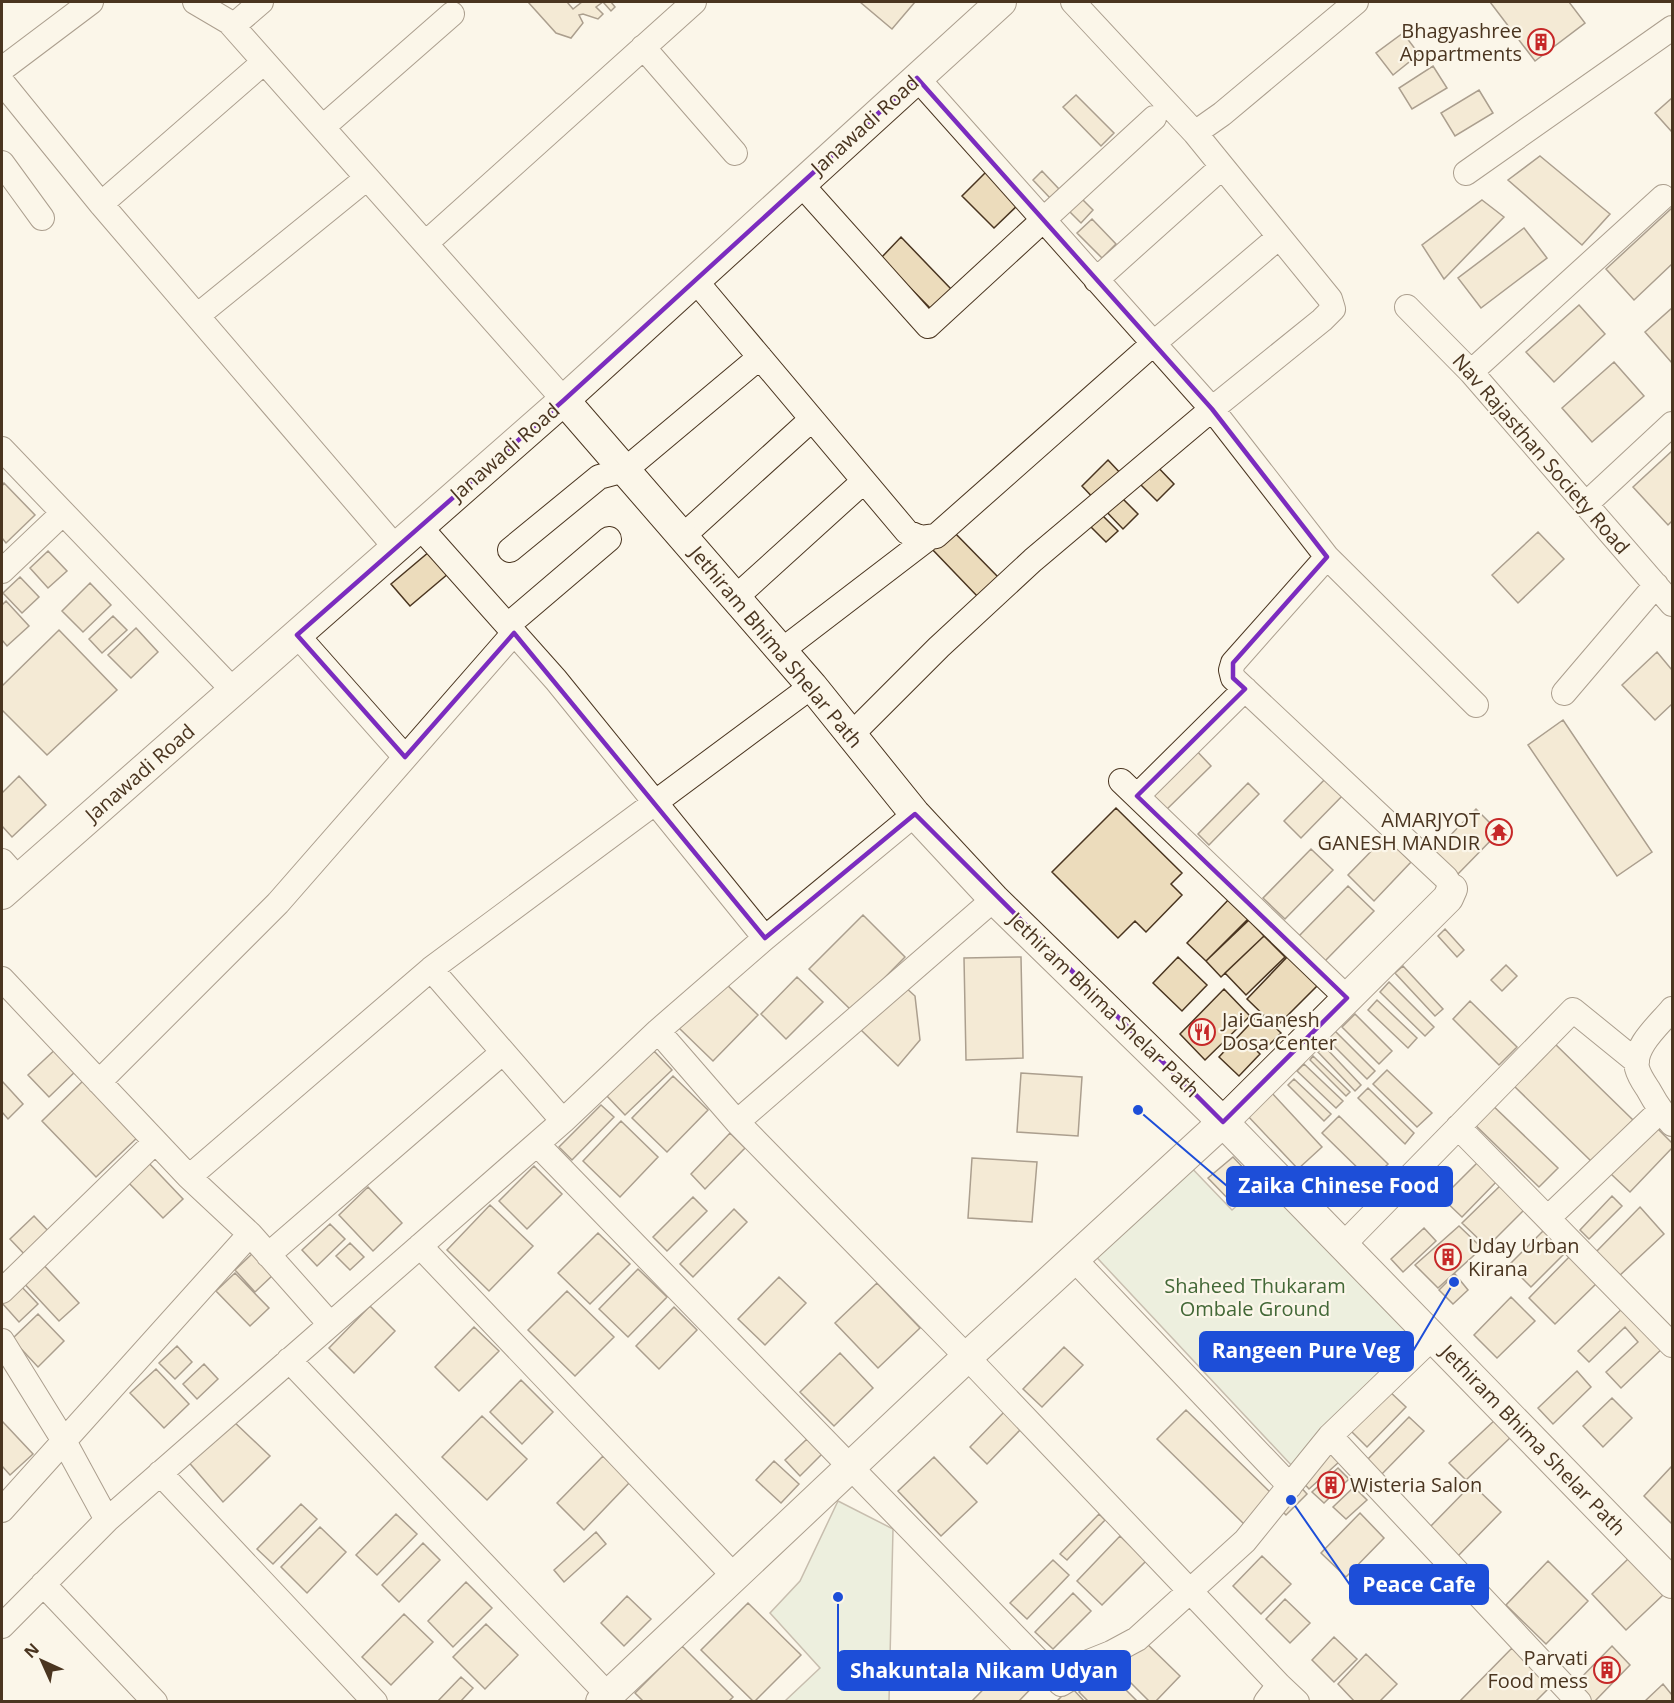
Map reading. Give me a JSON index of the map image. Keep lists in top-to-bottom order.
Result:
{
  "streets": {
    "street": ["Janawadi Road", "Nav Rajasthan Society Road", "Jethiram Bhima Shelar Path"]
  },
  "crossings": [
    ["Janawadi Road", "Jethiram Bhima Shelar Path"]
  ],
  "parks": ["Shaheed Thukaram Ombale Ground"],
  "places": {
    "building": [
      "Bhagyashree Appartments",
      "Uday Urban Kirana",
      "Wisteria Salon",
      "Parvati Food mess"
    ],
    "temple": ["AMARJYOT GANESH MANDIR"],
    "restaurant": ["Jai Ganesh Dosa Center"],
    "other": [
      "Zaika Chinese Food",
      "Rangeen Pure Veg",
      "Peace Cafe",
      "Shakuntala Nikam Udyan"
    ]
  },
  "north": "top left"
}
